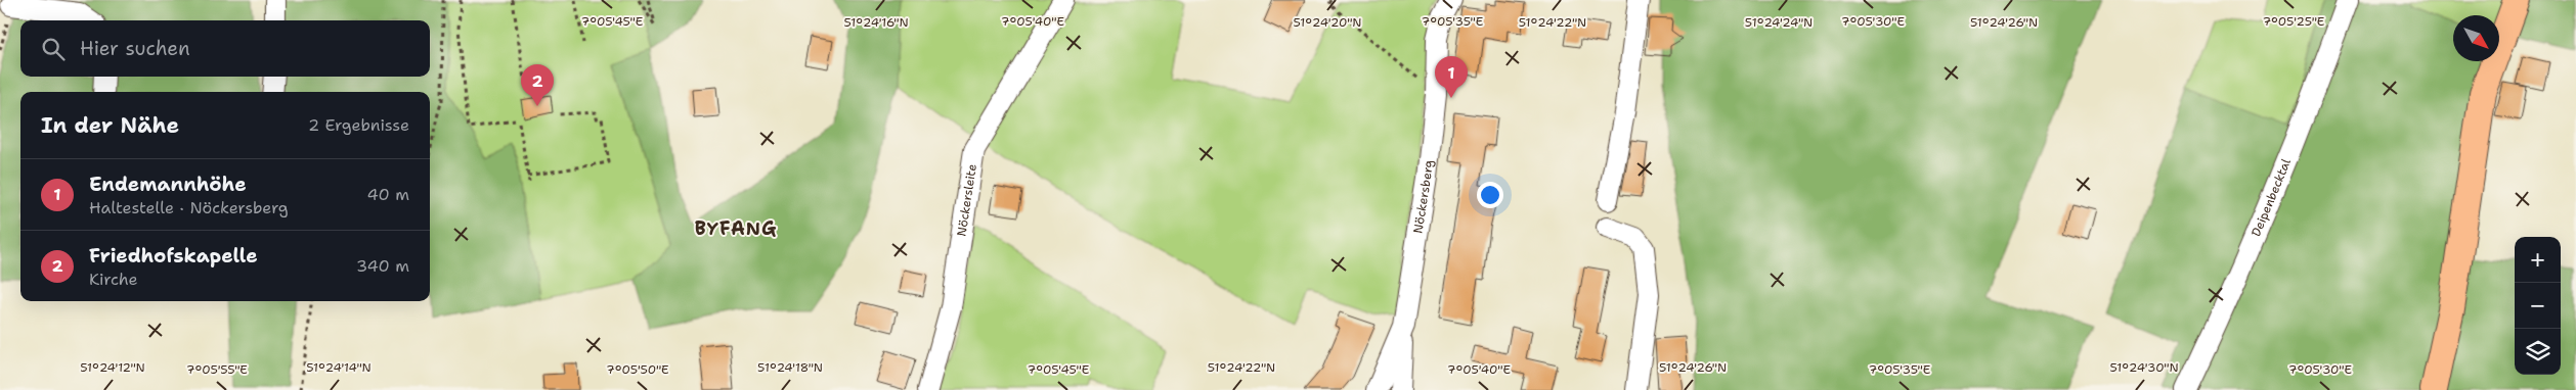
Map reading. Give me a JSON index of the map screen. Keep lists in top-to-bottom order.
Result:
{
  "streets": {
    "street": ["Nöckersberg", "Deipenbecktal", "Nöckersleite"]
  },
  "districts": ["BYFANG"],
  "north": "bottom right",
  "page": {
    "search": "Hier suchen",
    "pins": ["1", "2"],
    "heading": ["In der Nähe", "2 Ergebnisse"],
    "list": [
      {
        "mark": "1",
        "name": "Endemannhöhe",
        "note": "Haltestelle · Nöckersberg",
        "value": "40 m"
      },
      {
        "mark": "2",
        "name": "Friedhofskapelle",
        "note": "Kirche",
        "value": "340 m"
      }
    ],
    "map_buttons": ["+", "−"]
  },
  "coordinates": [
    "7°05'40\"E",
    "7°05'45\"E",
    "7°05'30\"E",
    "7°05'35\"E",
    "7°05'25\"E",
    "51°24'24\"N",
    "51°24'16\"N",
    "51°24'20\"N",
    "51°24'22\"N",
    "51°24'26\"N",
    "51°24'12\"N",
    "51°24'14\"N",
    "51°24'18\"N",
    "51°24'30\"N",
    "7°05'55\"E",
    "7°05'50\"E"
  ]
}
